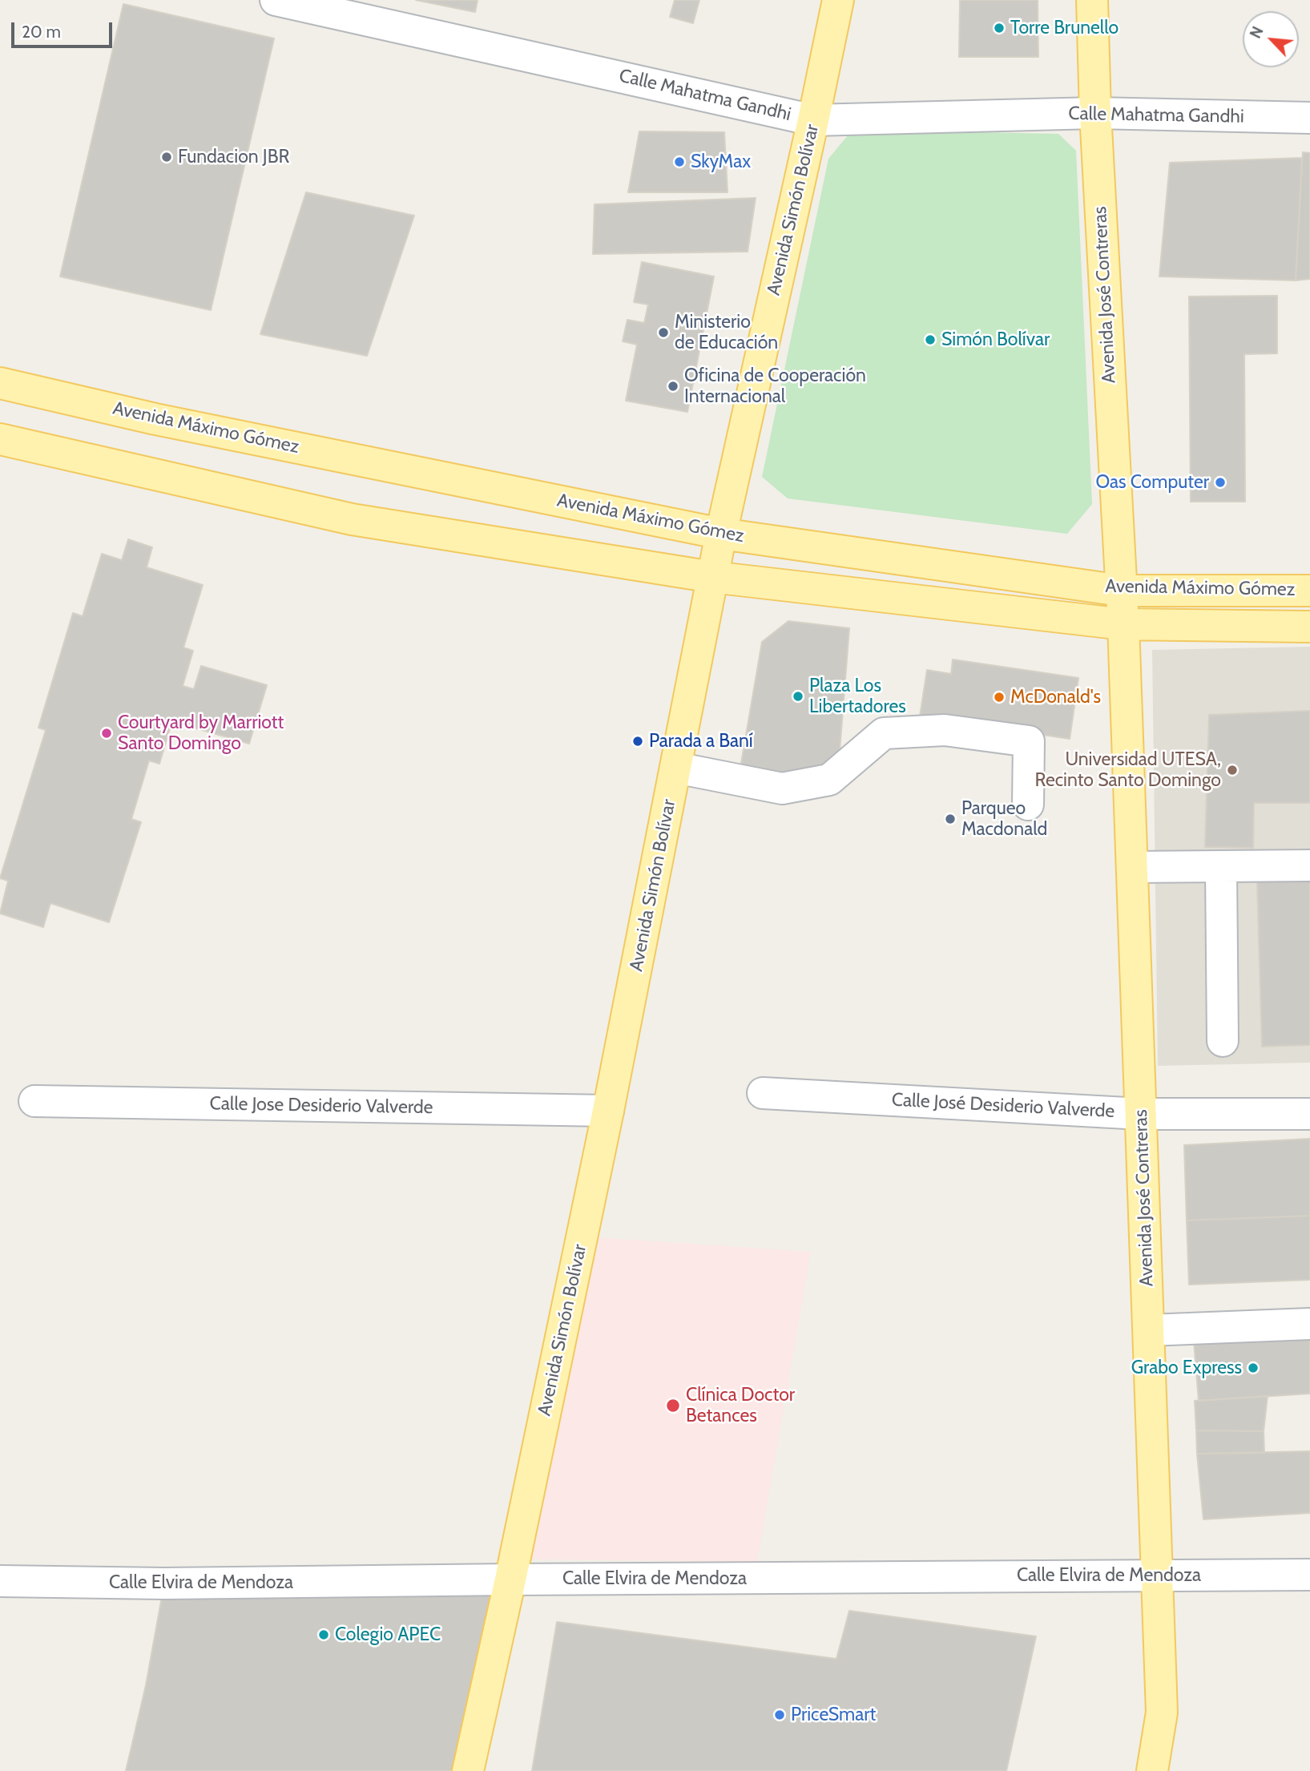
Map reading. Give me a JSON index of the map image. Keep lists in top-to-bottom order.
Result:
{
  "streets": {
    "main road": ["Avenida Simón Bolívar", "Avenida José Contreras", "Avenida Máximo Gómez"],
    "street": [
      "Calle Mahatma Gandhi",
      "Calle Jose Desiderio Valverde",
      "Calle José Desiderio Valverde",
      "Calle Elvira de Mendoza"
    ]
  },
  "crossings": [
    ["Calle Mahatma Gandhi", "Avenida Simón Bolívar"],
    ["Calle Mahatma Gandhi", "Avenida José Contreras"],
    ["Avenida Simón Bolívar", "Avenida Máximo Gómez"],
    ["Avenida Simón Bolívar", "Calle Jose Desiderio Valverde"],
    ["Avenida Simón Bolívar", "Calle Elvira de Mendoza"],
    ["Avenida José Contreras", "Avenida Máximo Gómez"],
    ["Avenida José Contreras", "Calle José Desiderio Valverde"],
    ["Avenida José Contreras", "Calle Elvira de Mendoza"]
  ],
  "places": [
    "Torre Brunello",
    "Fundacion JBR",
    "SkyMax",
    "Ministerio de Educación",
    "Simón Bolívar",
    "Oficina de Cooperación Internacional",
    "Oas Computer",
    "Plaza Los Libertadores",
    "McDonald's",
    "Courtyard by Marriott Santo Domingo",
    "Parada a Baní",
    "Universidad UTESA, Recinto Santo Domingo",
    "Parqueo Macdonald",
    "Grabo Express",
    "Clínica Doctor Betances",
    "Colegio APEC",
    "PriceSmart"
  ],
  "scale_bar": "20 m",
  "north": "top left"
}
